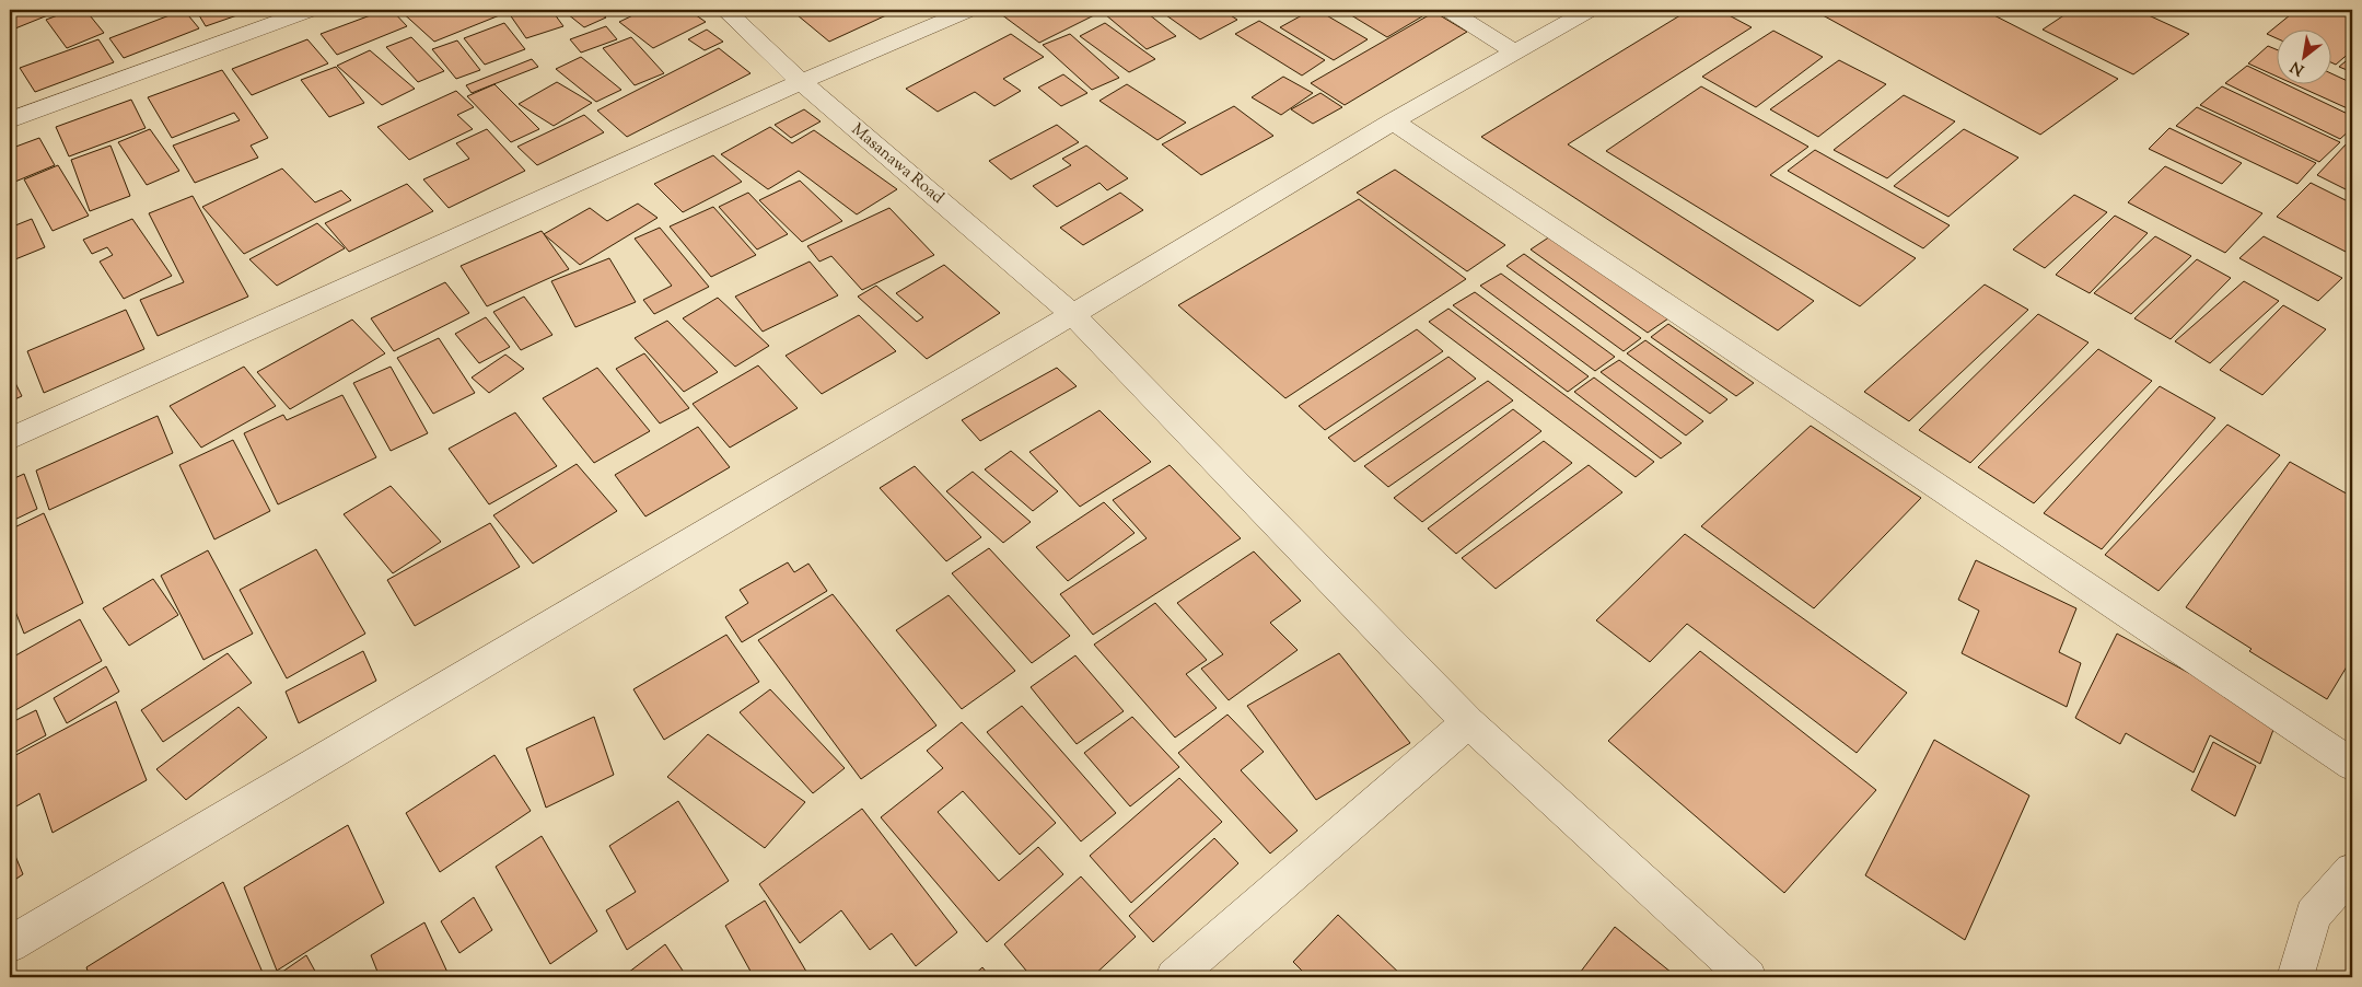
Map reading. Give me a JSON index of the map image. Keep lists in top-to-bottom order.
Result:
{
  "streets": {
    "street": ["Masanawa Road"]
  },
  "north": "bottom left"
}
